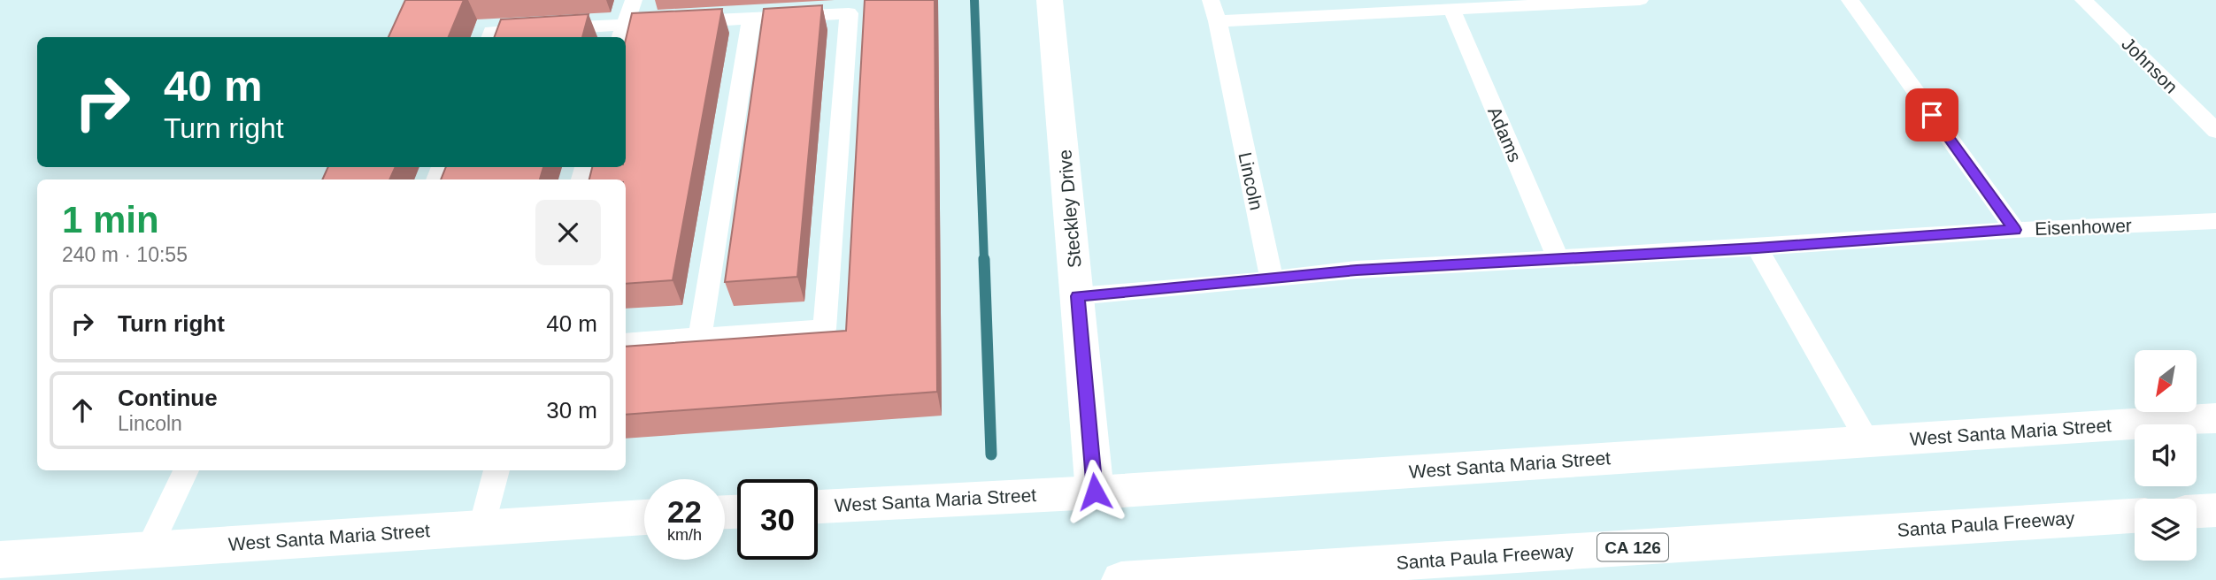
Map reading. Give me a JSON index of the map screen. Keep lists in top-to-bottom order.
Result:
{
  "streets": {
    "main road": [
      "Steckley Drive",
      "West Santa Maria Street",
      "Santa Paula Freeway",
      "CA 126"
    ],
    "lane": [
      "Johnson",
      "Adams",
      "Lincoln",
      "Eisenhower"
    ]
  },
  "crossings": [
    ["Adams", "Eisenhower"],
    ["Lincoln", "Eisenhower"],
    ["Steckley Drive", "West Santa Maria Street"]
  ],
  "north": "bottom left",
  "page": {
    "turn": ["40 m", "Turn right"],
    "heading": ["1 min", "240 m · 10:55"],
    "list": [
      {
        "name": "Turn right",
        "value": "40 m"
      },
      {
        "name": "Continue",
        "note": "Lincoln",
        "value": "30 m"
      }
    ],
    "speed": "22 km/h",
    "limit": "30"
  }
}
